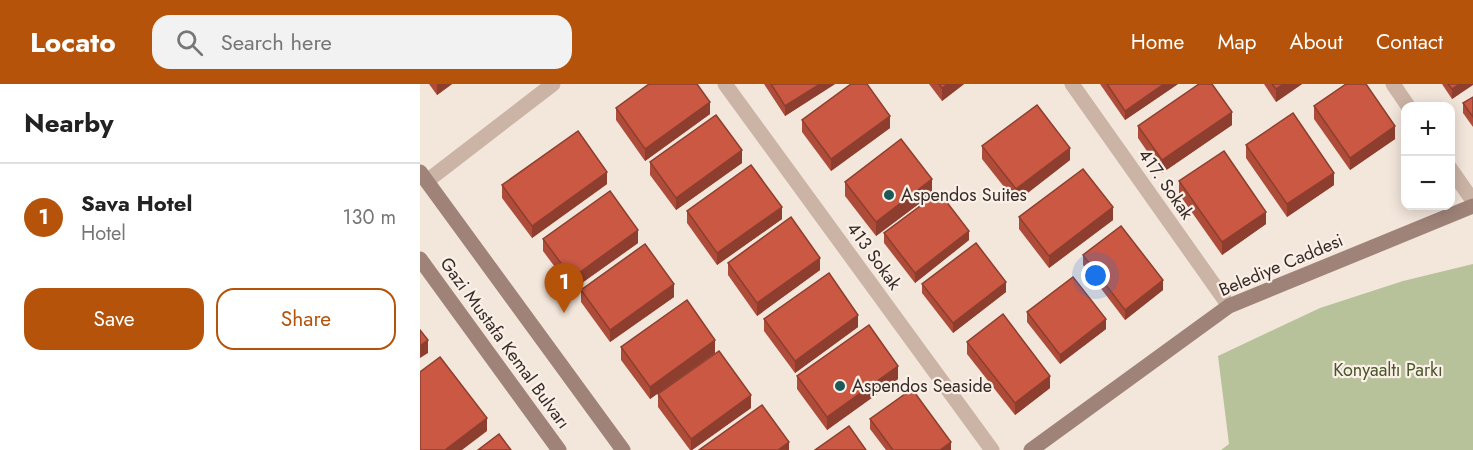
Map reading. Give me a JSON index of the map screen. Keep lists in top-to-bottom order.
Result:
{
  "streets": {
    "main road": ["Belediye Caddesi", "Gazi Mustafa Kemal Bulvarı"],
    "street": ["417. Sokak", "413 Sokak"]
  },
  "crossings": [
    ["417. Sokak", "Belediye Caddesi"]
  ],
  "parks": ["Konyaaltı Parkı"],
  "places": ["Aspendos Suites", "Aspendos Seaside"],
  "page": {
    "header": "Locato",
    "search": "Search here",
    "nav": [
      "Home",
      "Map",
      "About",
      "Contact"
    ],
    "heading": "Nearby",
    "map_buttons": ["+", "−"],
    "list": [
      {
        "mark": "1",
        "name": "Sava Hotel",
        "note": "Hotel",
        "value": "130 m"
      }
    ],
    "pins": "1",
    "buttons": ["Save", "Share"]
  }
}
